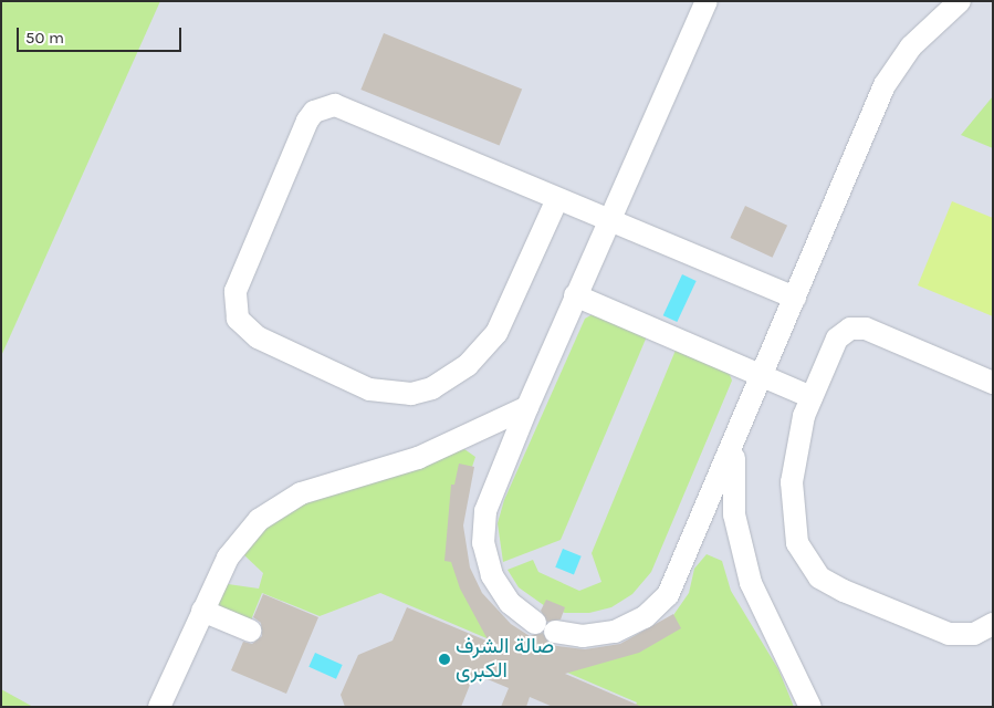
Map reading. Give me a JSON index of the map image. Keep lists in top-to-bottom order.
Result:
{
  "places": ["صالة الشرف الكبرى"],
  "scale_bar": "50 m"
}
